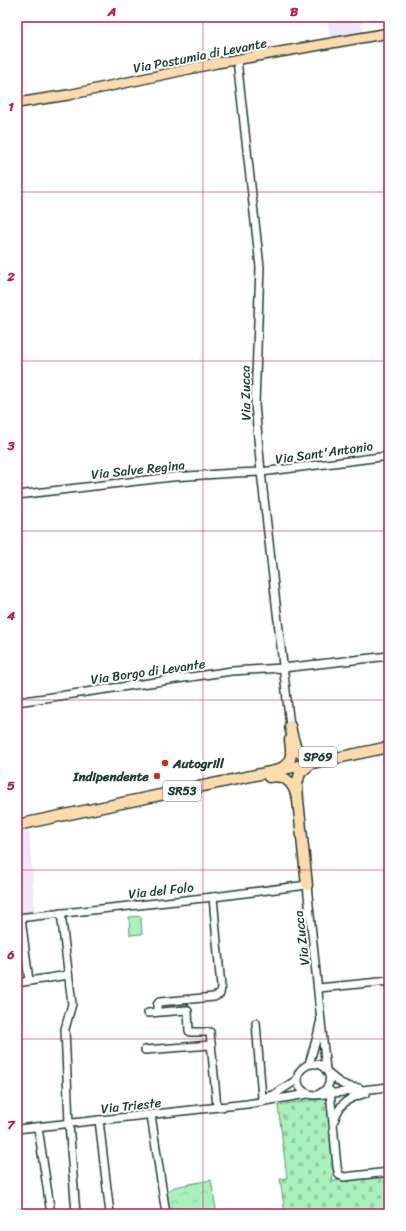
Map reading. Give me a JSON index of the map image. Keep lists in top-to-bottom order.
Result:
{
  "streets": {
    "highway": ["SP69", "SR53"],
    "main road": ["Via Postumia di Levante"],
    "street": [
      "Via Zucca",
      "Via Sant'Antonio",
      "Via Salve Regina",
      "Via Borgo di Levante",
      "Via del Folo",
      "Via Trieste"
    ]
  },
  "crossings": [
    ["Via Postumia di Levante", "Via Zucca"],
    ["Via Zucca", "Via Sant'Antonio"],
    ["Via Zucca", "Via Salve Regina"],
    ["Via Zucca", "Via Borgo di Levante"],
    ["Via Zucca", "SP69"],
    ["Via Zucca", "Via del Folo"],
    ["Via Zucca", "Via Trieste"],
    ["Via Sant'Antonio", "Via Salve Regina"],
    ["SP69", "SR53"],
    ["SP69", "Via del Folo"]
  ],
  "places": ["Autogrill", "Indipendente"],
  "grid": {
    "columns": ["A", "B"],
    "rows": [
      "1",
      "2",
      "3",
      "4",
      "5",
      "6",
      "7"
    ]
  }
}
